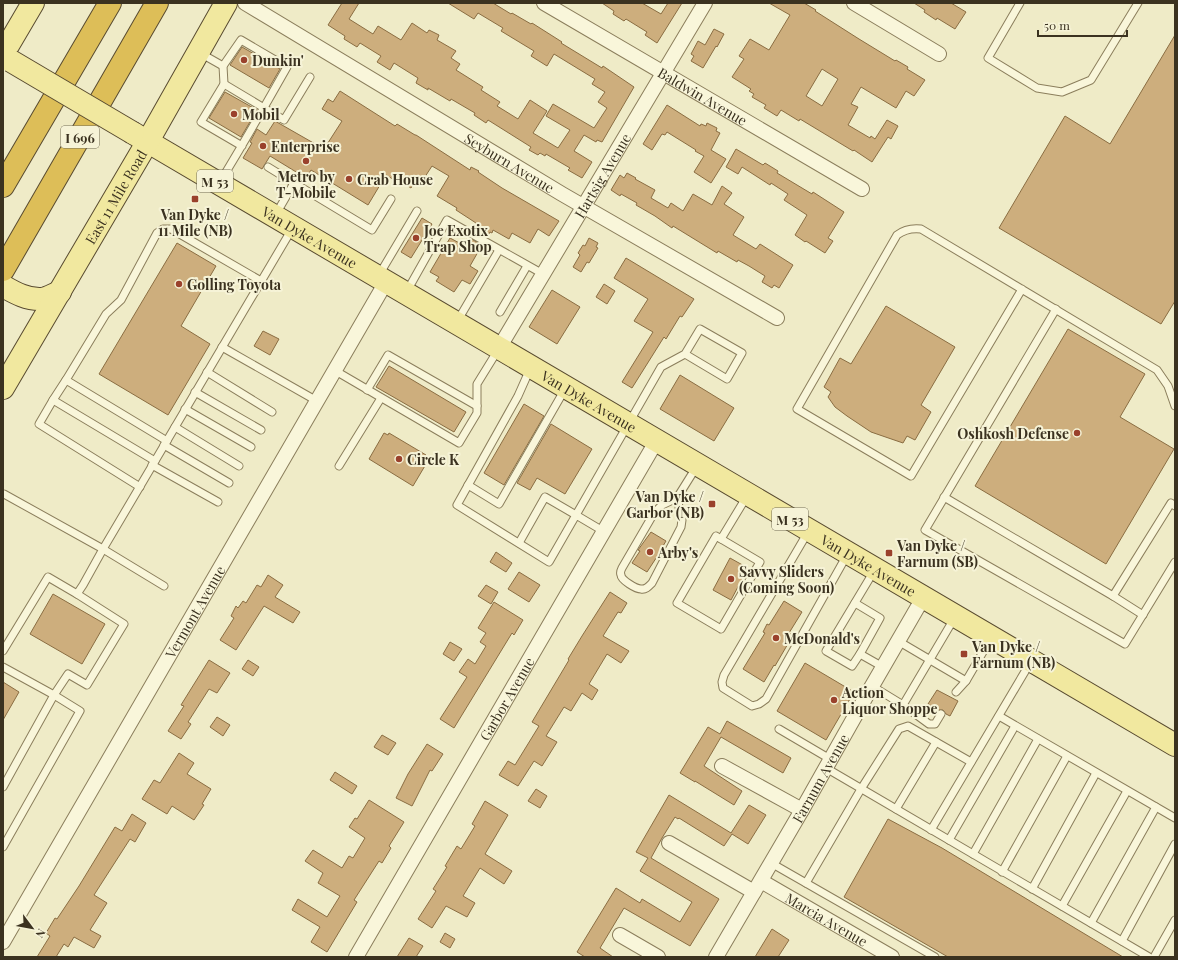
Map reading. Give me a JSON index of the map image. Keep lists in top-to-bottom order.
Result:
{
  "streets": {
    "highway": ["I 696"],
    "main road": ["M 53", "East 11 Mile Road", "Van Dyke Avenue"],
    "street": [
      "Baldwin Avenue",
      "Seyburn Avenue",
      "Hartsig Avenue",
      "Vermont Avenue",
      "Garbor Avenue",
      "Farnum Avenue",
      "Marcia Avenue"
    ]
  },
  "crossings": [
    ["Baldwin Avenue", "Hartsig Avenue"],
    ["Seyburn Avenue", "Hartsig Avenue"],
    ["Hartsig Avenue", "Van Dyke Avenue"],
    ["East 11 Mile Road", "Van Dyke Avenue"],
    ["Van Dyke Avenue", "Vermont Avenue"],
    ["Van Dyke Avenue", "Garbor Avenue"],
    ["Van Dyke Avenue", "Farnum Avenue"],
    ["Farnum Avenue", "Marcia Avenue"]
  ],
  "places": {
    "other": [
      "Dunkin'",
      "Mobil",
      "Enterprise",
      "Metro by T-Mobile",
      "Crab House",
      "Joe Exotix Trap Shop",
      "Golling Toyota",
      "Oshkosh Defense",
      "Circle K",
      "Arby's",
      "Savvy Sliders (Coming Soon)",
      "McDonald's",
      "Action Liquor Shoppe"
    ],
    "transit": [
      "Van Dyke / 11 Mile (NB)",
      "Van Dyke / Garbor (NB)",
      "Van Dyke / Farnum (SB)",
      "Van Dyke / Farnum (NB)"
    ]
  },
  "scale_bar": "50 m",
  "north": "bottom right"
}
